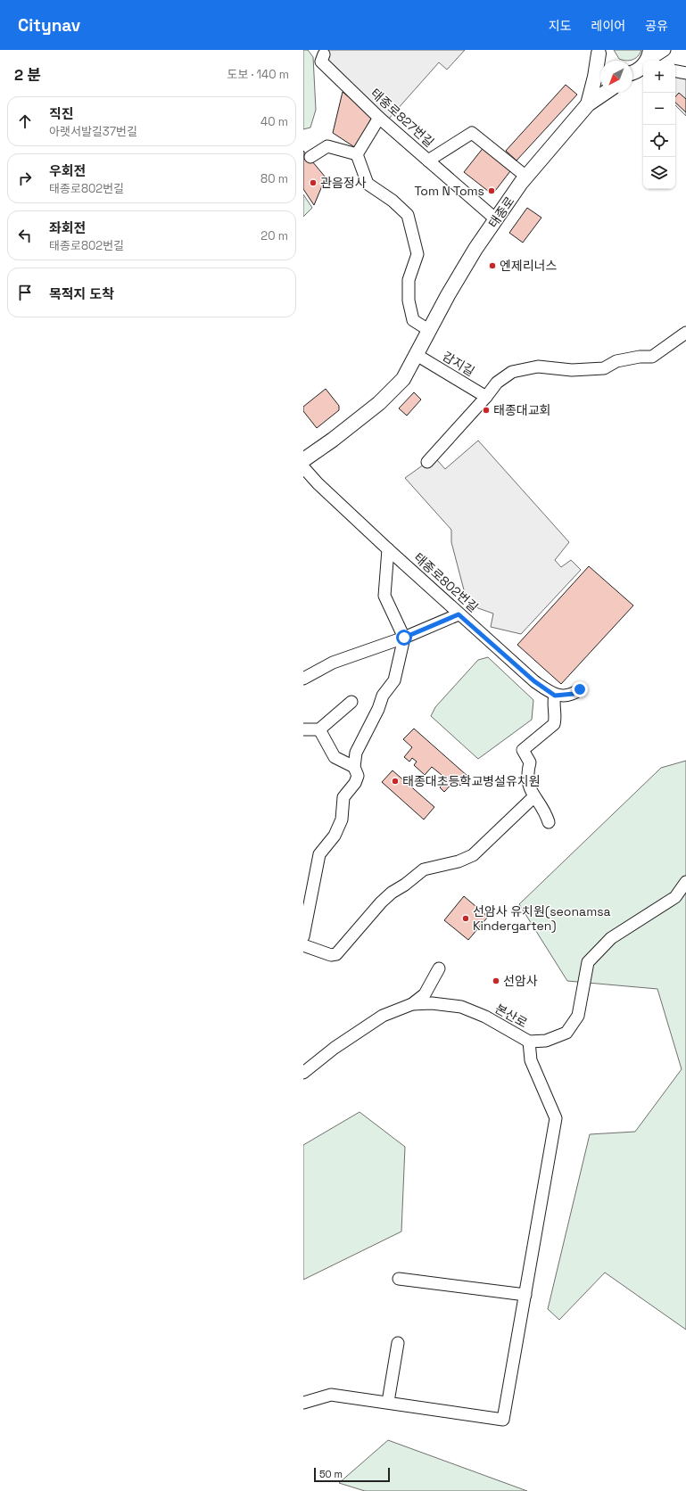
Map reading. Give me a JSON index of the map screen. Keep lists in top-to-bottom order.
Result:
{
  "streets": {
    "main road": ["태종로"],
    "street": [
      "태종로827번길",
      "감지길",
      "태종로802번길",
      "본산로"
    ]
  },
  "crossings": [
    ["태종로827번길", "태종로"],
    ["태종로", "감지길"]
  ],
  "places": [
    "관음정사",
    "Tom N Toms",
    "엔제리너스",
    "태종대교회",
    "태종대초등학교병설유치원",
    "선암사 유치원(seonamsa Kindergarten)",
    "선암사"
  ],
  "scale_bar": "50 m",
  "north": "bottom left",
  "page": {
    "header": "Citynav",
    "nav": ["지도", "레이어", "공유"],
    "heading": ["2 분", "도보 · 140 m"],
    "map_buttons": ["+", "−"],
    "list": [
      ["직진", "아랫서발길37번길", "40 m"],
      ["우회전", "태종로802번길", "80 m"],
      ["좌회전", "태종로802번길", "20 m"],
      "목적지 도착"
    ],
    "scale": "50 m"
  }
}
